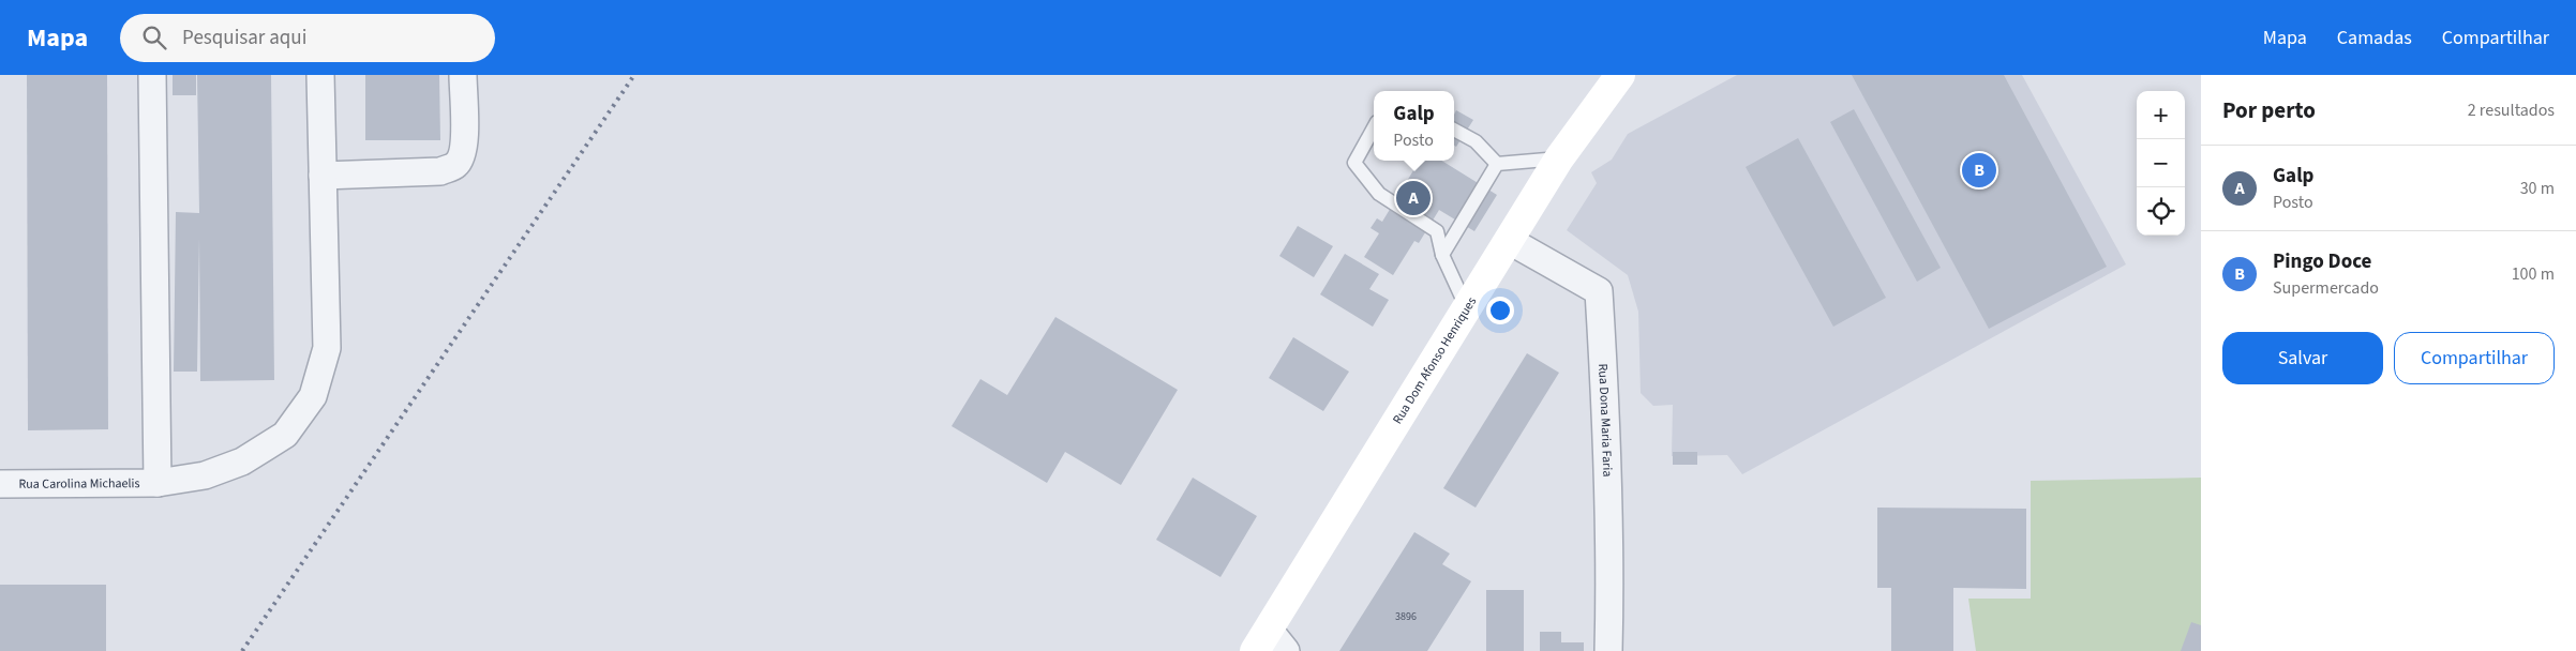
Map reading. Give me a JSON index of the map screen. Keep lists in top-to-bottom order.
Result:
{
  "streets": {
    "main road": ["Rua Dom Afonso Henriques"],
    "street": ["Rua Dona Maria Faria", "Rua Carolina Michaelis"]
  },
  "crossings": [
    ["Rua Dom Afonso Henriques", "Rua Dona Maria Faria"]
  ],
  "house_numbers": ["3896"],
  "page": {
    "header": "Mapa",
    "search": "Pesquisar aqui",
    "nav": ["Mapa", "Camadas", "Compartilhar"],
    "heading": ["Por perto", "2 resultados"],
    "map_buttons": ["+", "−"],
    "popup": ["Galp", "Posto"],
    "list": [
      {
        "mark": "A",
        "name": "Galp",
        "note": "Posto",
        "value": "30 m"
      },
      {
        "mark": "B",
        "name": "Pingo Doce",
        "note": "Supermercado",
        "value": "100 m"
      }
    ],
    "pins": ["B", "A"],
    "buttons": ["Salvar", "Compartilhar"]
  }
}
